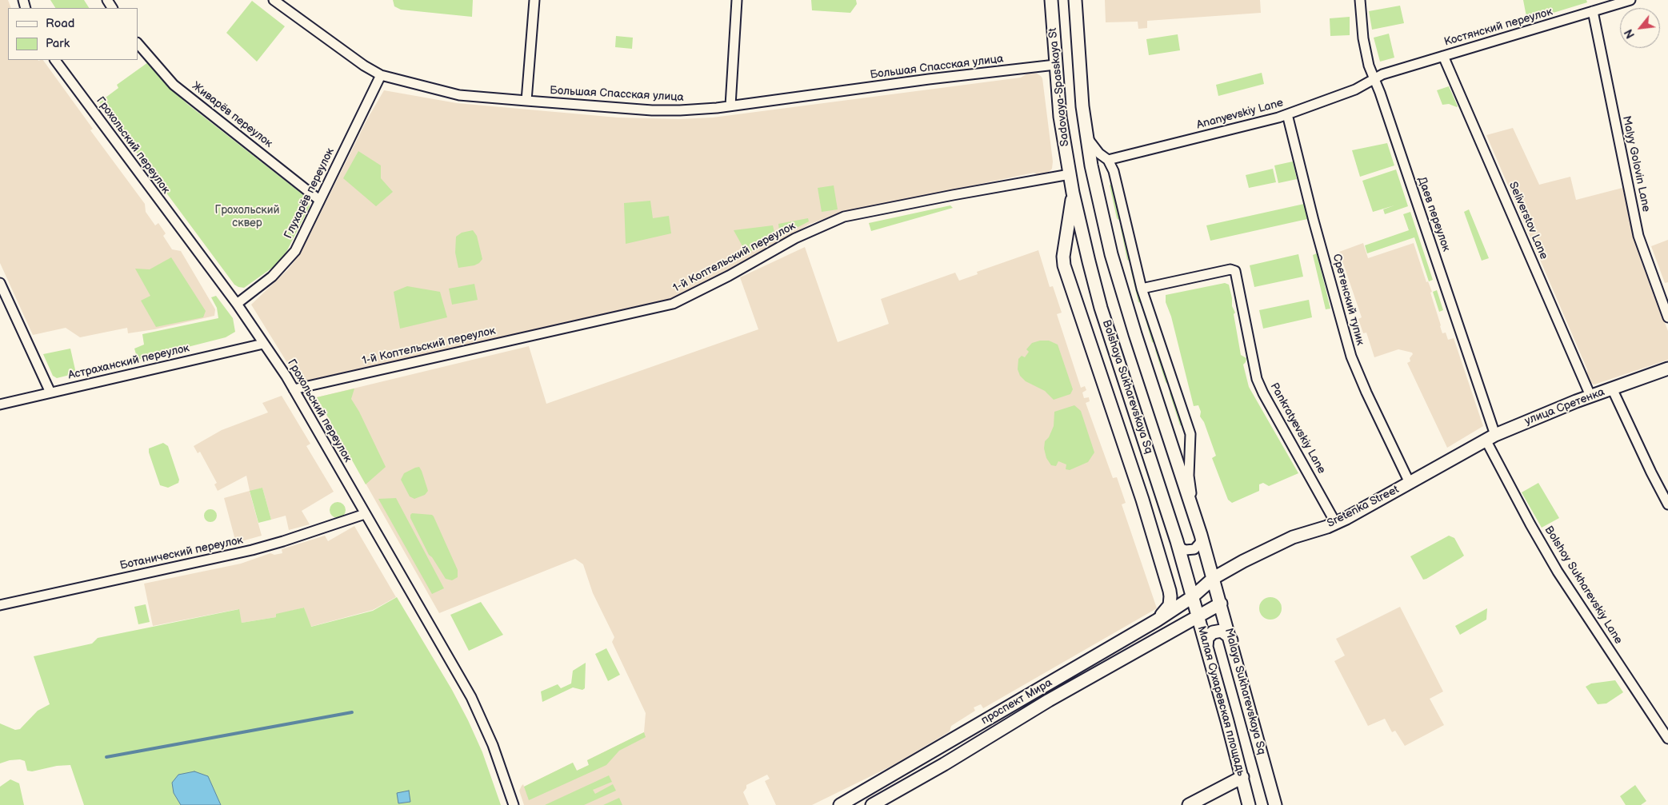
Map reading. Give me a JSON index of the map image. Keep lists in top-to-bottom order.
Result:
{
  "streets": {
    "main road": [
      "Sadovaya-Spasskaya St",
      "Bolshaya Sukharevskaya Sq",
      "улица Сретенка",
      "Sretenka Street",
      "Malaya Sukharevskaya Sq",
      "Малая Сухаревская площадь",
      "проспект Мира"
    ],
    "street": [
      "Костянский переулок",
      "Большая Спасская улица",
      "Ananyevskiy Lane",
      "Живарёв переулок",
      "Грохольский переулок",
      "Malyy Golovin Lane",
      "Глухарёв переулок",
      "Даев переулок",
      "Seliverstov Lane",
      "1-й Коптельский переулок",
      "Сретенский тупик",
      "Астраханский переулок",
      "Pankratyevskiy Lane",
      "Ботанический переулок",
      "Bolshoy Sukharevskiy Lane"
    ]
  },
  "crossings": [
    ["Костянский переулок", "Ananyevskiy Lane"],
    ["Костянский переулок", "Malyy Golovin Lane"],
    ["Костянский переулок", "Даев переулок"],
    ["Костянский переулок", "Seliverstov Lane"],
    ["Большая Спасская улица", "Sadovaya-Spasskaya St"],
    ["Большая Спасская улица", "Глухарёв переулок"],
    ["Sadovaya-Spasskaya St", "1-й Коптельский переулок"],
    ["Sadovaya-Spasskaya St", "Bolshaya Sukharevskaya Sq"],
    ["Ananyevskiy Lane", "Даев переулок"],
    ["Ananyevskiy Lane", "Сретенский тупик"],
    ["Живарёв переулок", "Глухарёв переулок"],
    ["Грохольский переулок", "Глухарёв переулок"],
    ["Грохольский переулок", "1-й Коптельский переулок"],
    ["Грохольский переулок", "Астраханский переулок"],
    ["Грохольский переулок", "Ботанический переулок"],
    ["Даев переулок", "улица Сретенка"],
    ["Даев переулок", "Bolshoy Sukharevskiy Lane"],
    ["Seliverstov Lane", "улица Сретенка"],
    ["1-й Коптельский переулок", "Bolshaya Sukharevskaya Sq"],
    ["Сретенский тупик", "улица Сретенка"],
    ["Сретенский тупик", "Sretenka Street"],
    ["Bolshaya Sukharevskaya Sq", "Sretenka Street"],
    ["Bolshaya Sukharevskaya Sq", "Малая Сухаревская площадь"],
    ["Bolshaya Sukharevskaya Sq", "проспект Мира"],
    ["улица Сретенка", "Sretenka Street"],
    ["улица Сретенка", "Bolshoy Sukharevskiy Lane"],
    ["Pankratyevskiy Lane", "Sretenka Street"],
    ["Sretenka Street", "Malaya Sukharevskaya Sq"],
    ["Sretenka Street", "Малая Сухаревская площадь"],
    ["Sretenka Street", "проспект Мира"],
    ["Malaya Sukharevskaya Sq", "проспект Мира"],
    ["Малая Сухаревская площадь", "проспект Мира"]
  ],
  "parks": ["Грохольский сквер"],
  "legend": ["Road", "Park"],
  "north": "bottom left"
}
